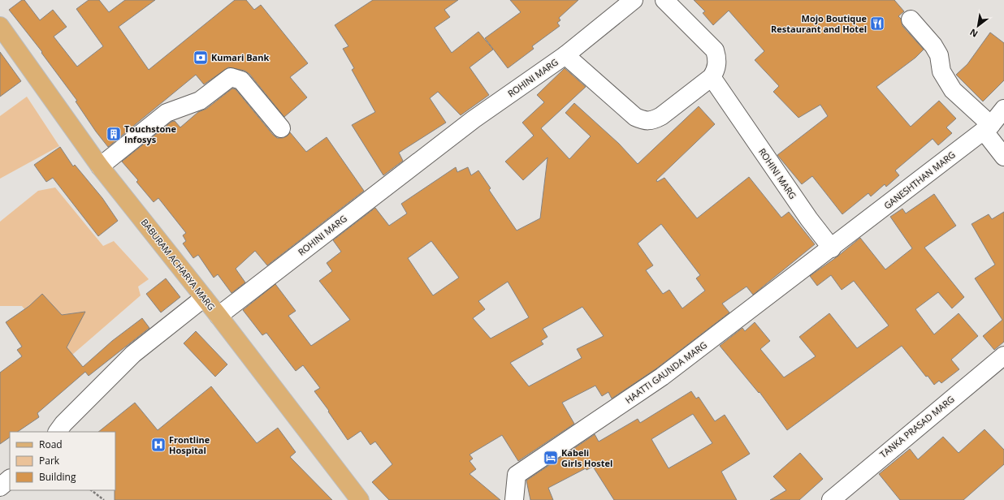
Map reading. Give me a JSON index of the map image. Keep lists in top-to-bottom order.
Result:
{
  "streets": {
    "main road": ["BABURAM ACHARYA MARG"],
    "street": [
      "ROHINI MARG",
      "GANESHTHAN MARG",
      "HAATTI GAUNDA MARG",
      "TANKA PRASAD MARG"
    ]
  },
  "crossings": [
    ["ROHINI MARG", "GANESHTHAN MARG"],
    ["ROHINI MARG", "BABURAM ACHARYA MARG"],
    ["ROHINI MARG", "HAATTI GAUNDA MARG"],
    ["GANESHTHAN MARG", "HAATTI GAUNDA MARG"]
  ],
  "places": {
    "restaurant": ["Mojo Boutique Restaurant and Hotel"],
    "bank": ["Kumari Bank"],
    "building": ["Touchstone Infosys"],
    "hospital": ["Frontline Hospital"],
    "hotel": ["Kabeli Girls Hostel"]
  },
  "legend": ["Road", "Park", "Building"],
  "north": "bottom left"
}
